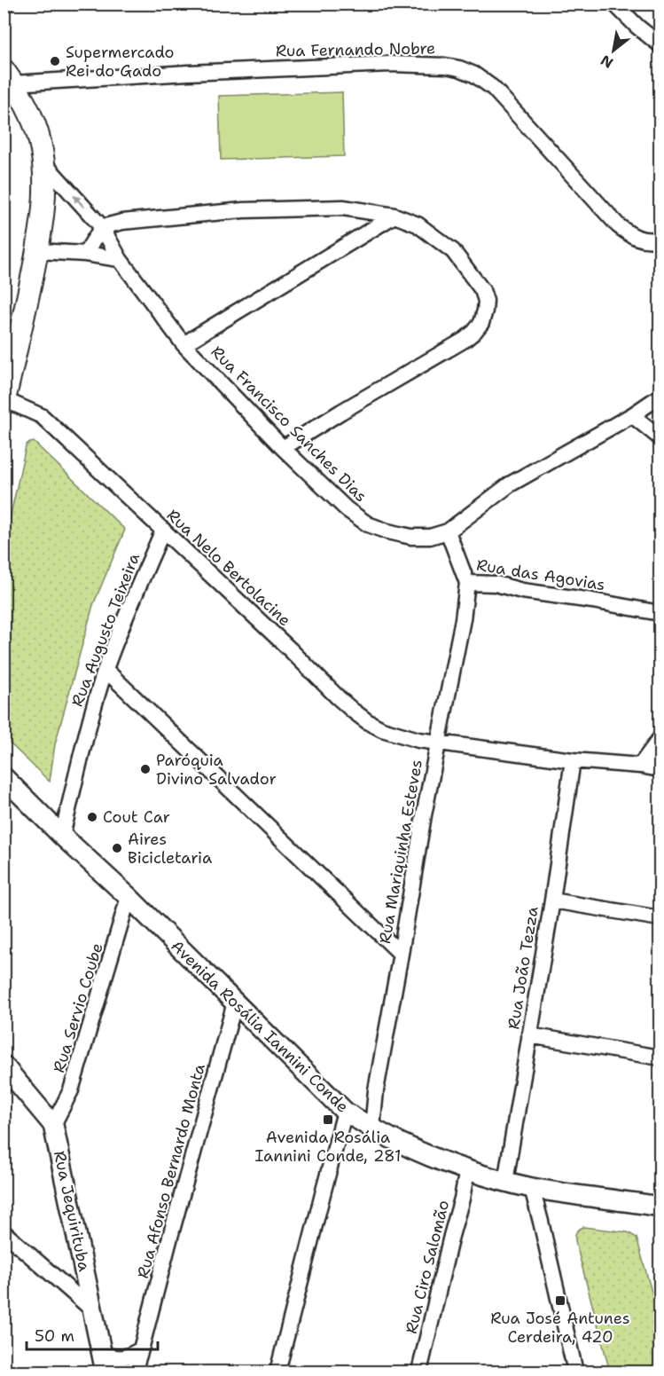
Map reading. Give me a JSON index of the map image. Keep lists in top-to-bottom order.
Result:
{
  "streets": {
    "street": [
      "Rua Fernando Nobre",
      "Rua Francisco Sanches Dias",
      "Rua Nelo Bertolacine",
      "Rua das Agovias",
      "Rua Augusto Teixeira",
      "Rua Mariquinha Esteves",
      "Rua João Tezza",
      "Rua Servio Coube",
      "Avenida Rosália Iannini Conde",
      "Rua Afonso Bernardo Monta",
      "Rua Jequirituba",
      "Rua Ciro Salomão"
    ]
  },
  "crossings": [
    ["Rua Francisco Sanches Dias", "Rua das Agovias"],
    ["Rua Nelo Bertolacine", "Rua Augusto Teixeira"],
    ["Rua Nelo Bertolacine", "Rua Mariquinha Esteves"],
    ["Rua Nelo Bertolacine", "Rua João Tezza"],
    ["Rua das Agovias", "Rua Mariquinha Esteves"],
    ["Rua Augusto Teixeira", "Avenida Rosália Iannini Conde"],
    ["Rua Mariquinha Esteves", "Avenida Rosália Iannini Conde"],
    ["Rua João Tezza", "Avenida Rosália Iannini Conde"],
    ["Rua Servio Coube", "Avenida Rosália Iannini Conde"],
    ["Rua Servio Coube", "Rua Jequirituba"],
    ["Avenida Rosália Iannini Conde", "Rua Afonso Bernardo Monta"],
    ["Avenida Rosália Iannini Conde", "Rua Ciro Salomão"]
  ],
  "places": {
    "other": [
      "Supermercado Rei do Gado",
      "Paróquia Divino Salvador",
      "Cout Car",
      "Aires Bicicletaria"
    ],
    "transit": ["Avenida Rosália Iannini Conde, 281", "Rua José Antunes Cerdeira, 420"]
  },
  "scale_bar": "50 m",
  "north": "bottom left"
}
